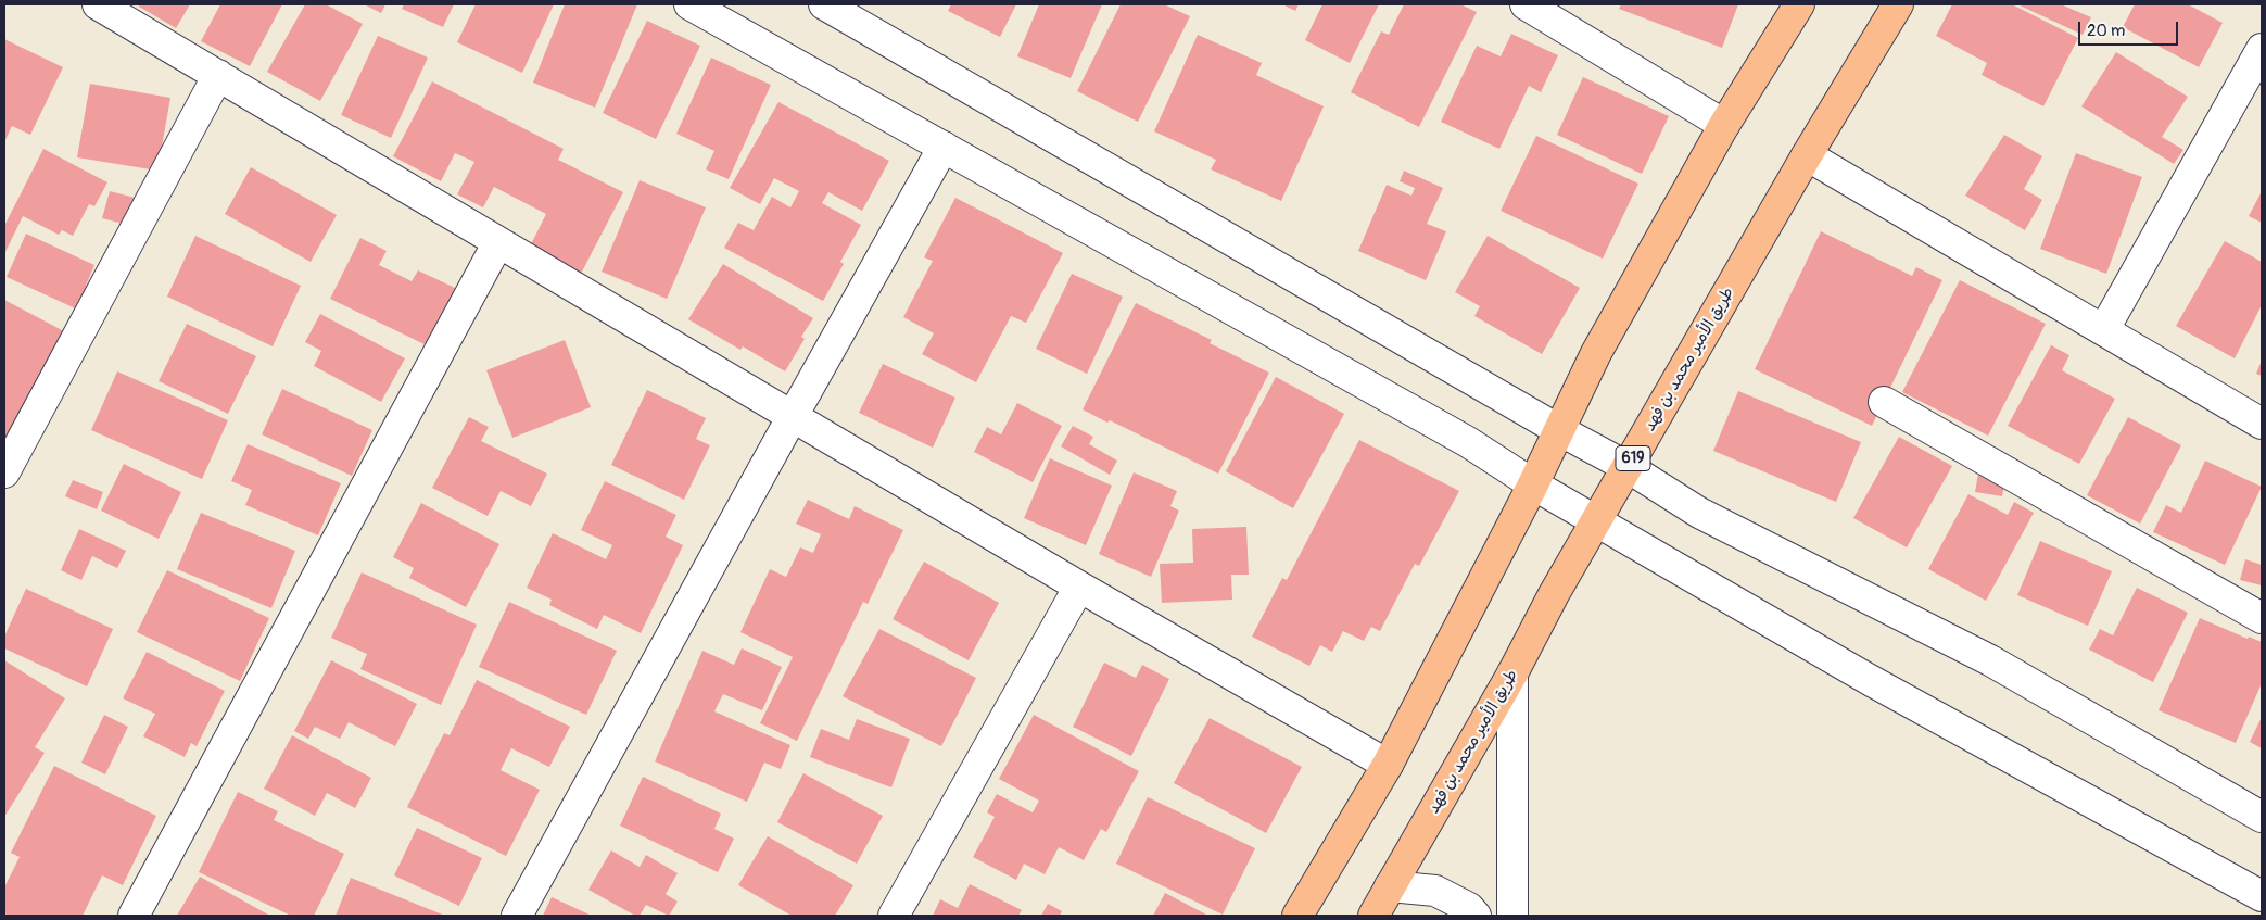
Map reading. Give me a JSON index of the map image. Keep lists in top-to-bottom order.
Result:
{
  "streets": {
    "highway": ["طريق الأمير محمد بن فهد", "619"]
  },
  "scale_bar": "20 m"
}
